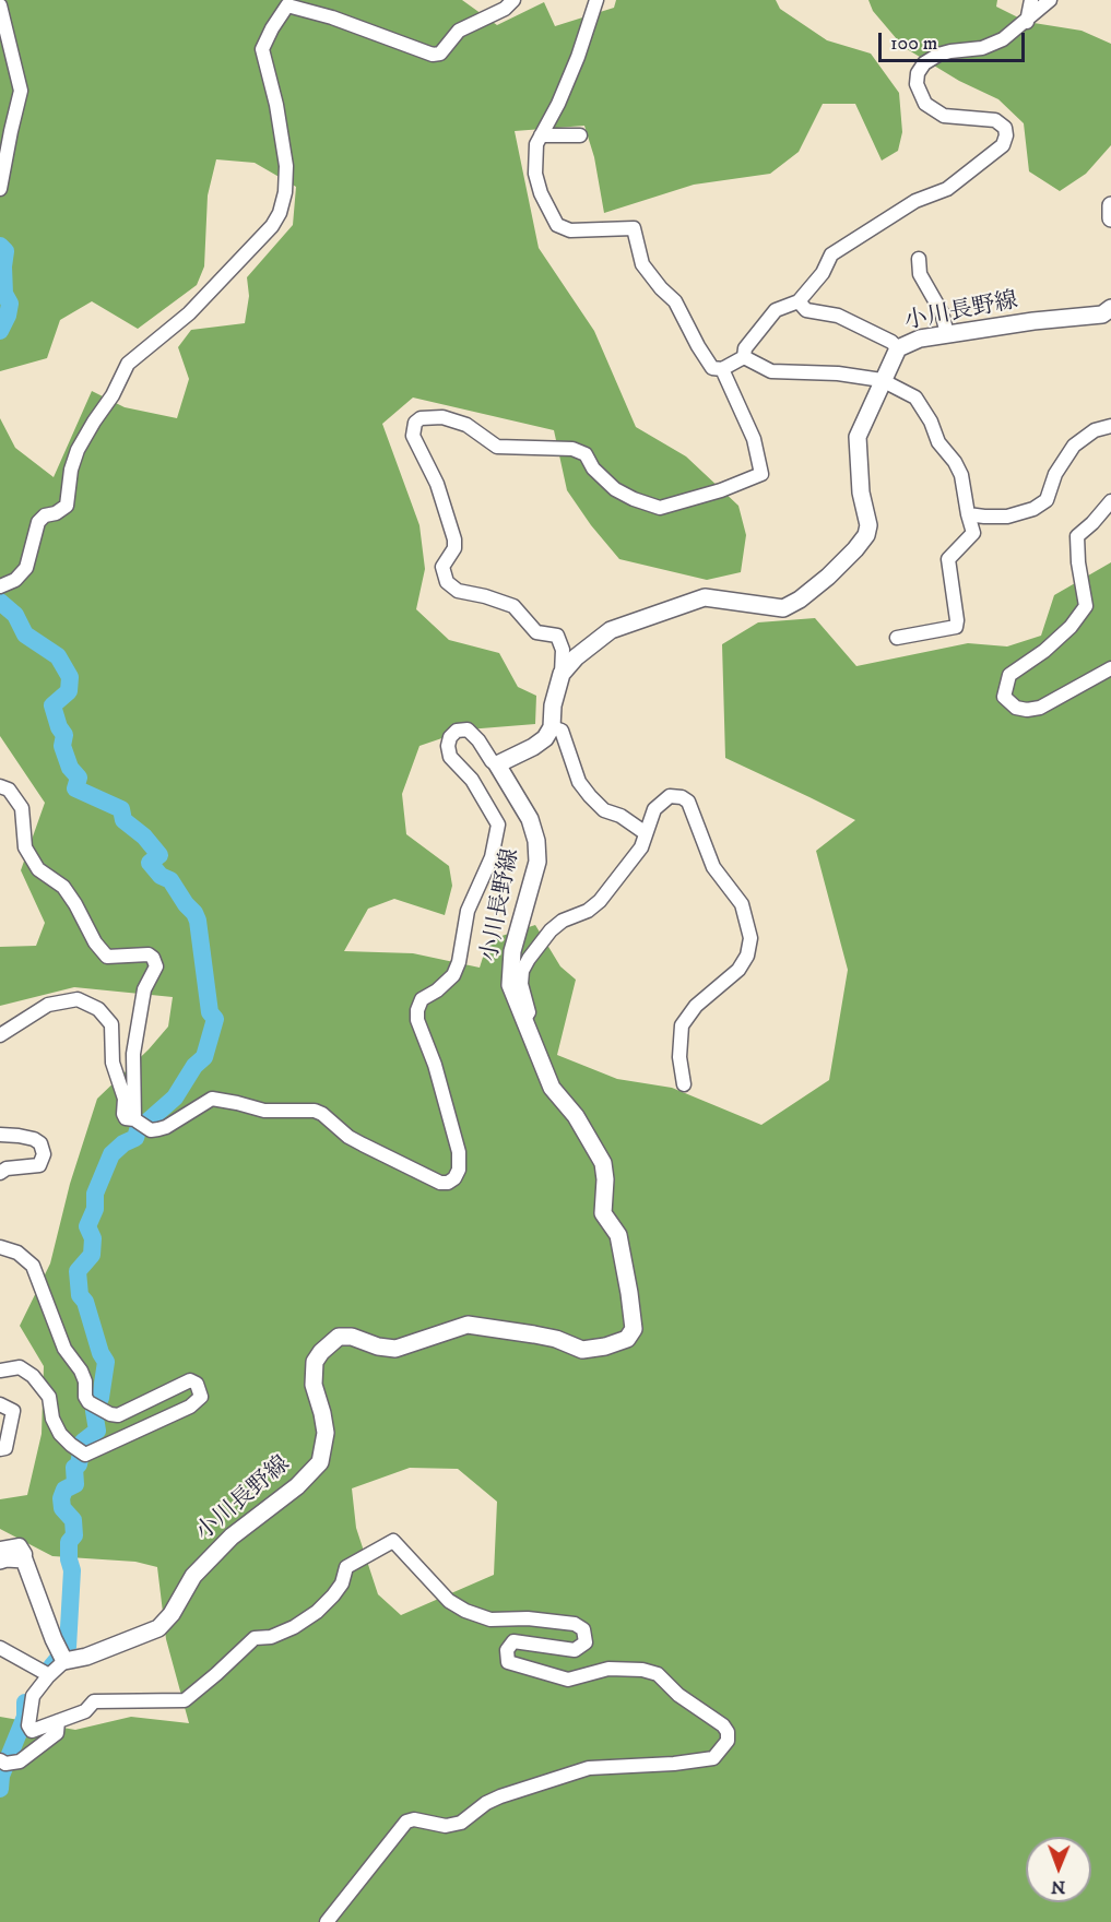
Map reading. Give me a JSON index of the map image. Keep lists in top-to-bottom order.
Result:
{
  "streets": {
    "main road": ["小川長野線"]
  },
  "scale_bar": "100 m",
  "north": "bottom"
}
